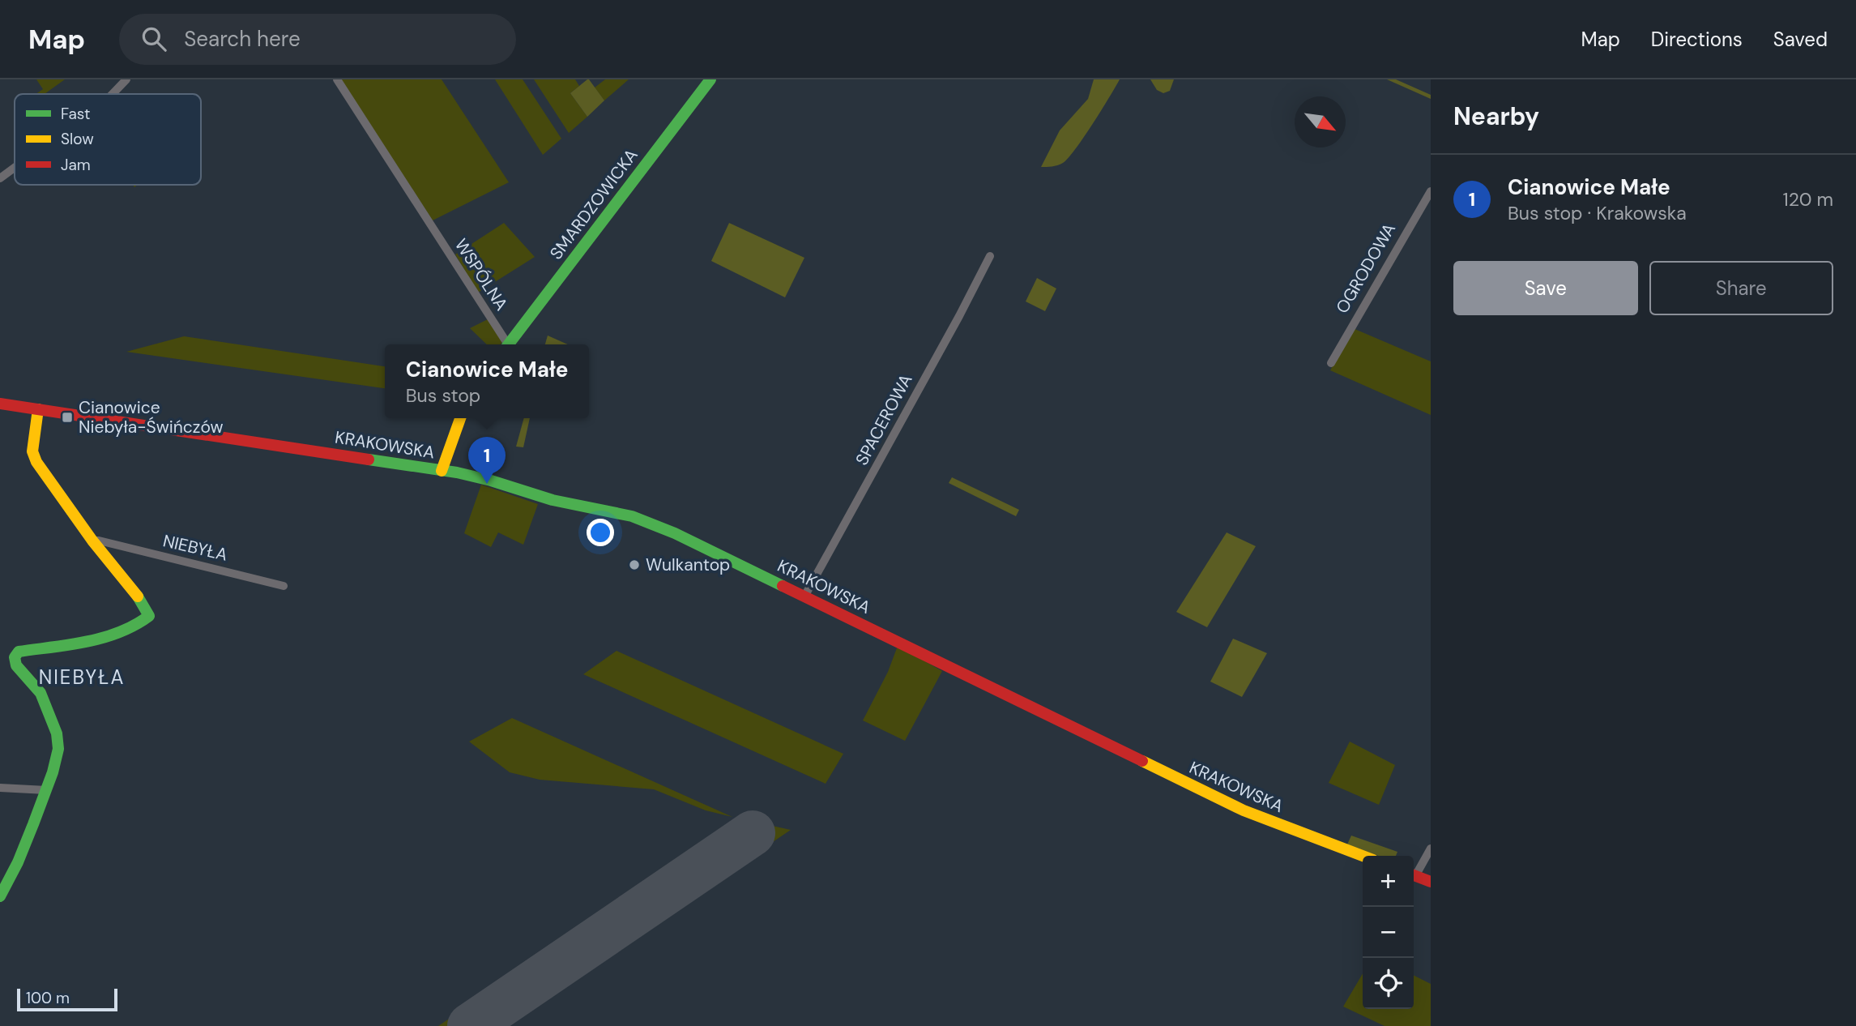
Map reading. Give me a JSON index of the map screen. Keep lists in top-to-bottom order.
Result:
{
  "streets": {
    "main road": ["SMARDZOWICKA", "KRAKOWSKA"],
    "street": [
      "OGRODOWA",
      "WSPÓLNA",
      "SPACEROWA",
      "NIEBYŁA"
    ]
  },
  "crossings": [
    ["SPACEROWA", "KRAKOWSKA"]
  ],
  "districts": ["NIEBYŁA"],
  "places": {
    "transit": ["Cianowice Niebyła-Świńczów"],
    "other": ["Wulkantop"]
  },
  "legend": ["Fast", "Slow", "Jam"],
  "scale_bar": "100 m",
  "north": "bottom right",
  "page": {
    "header": "Map",
    "search": "Search here",
    "nav": ["Map", "Directions", "Saved"],
    "heading": "Nearby",
    "list": [
      {
        "mark": "1",
        "name": "Cianowice Małe",
        "note": "Bus stop · Krakowska",
        "value": "120 m"
      }
    ],
    "buttons": ["Save", "Share"],
    "popup": ["Cianowice Małe", "Bus stop"],
    "pins": "1",
    "map_buttons": ["+", "−"],
    "scale": "100 m"
  }
}
